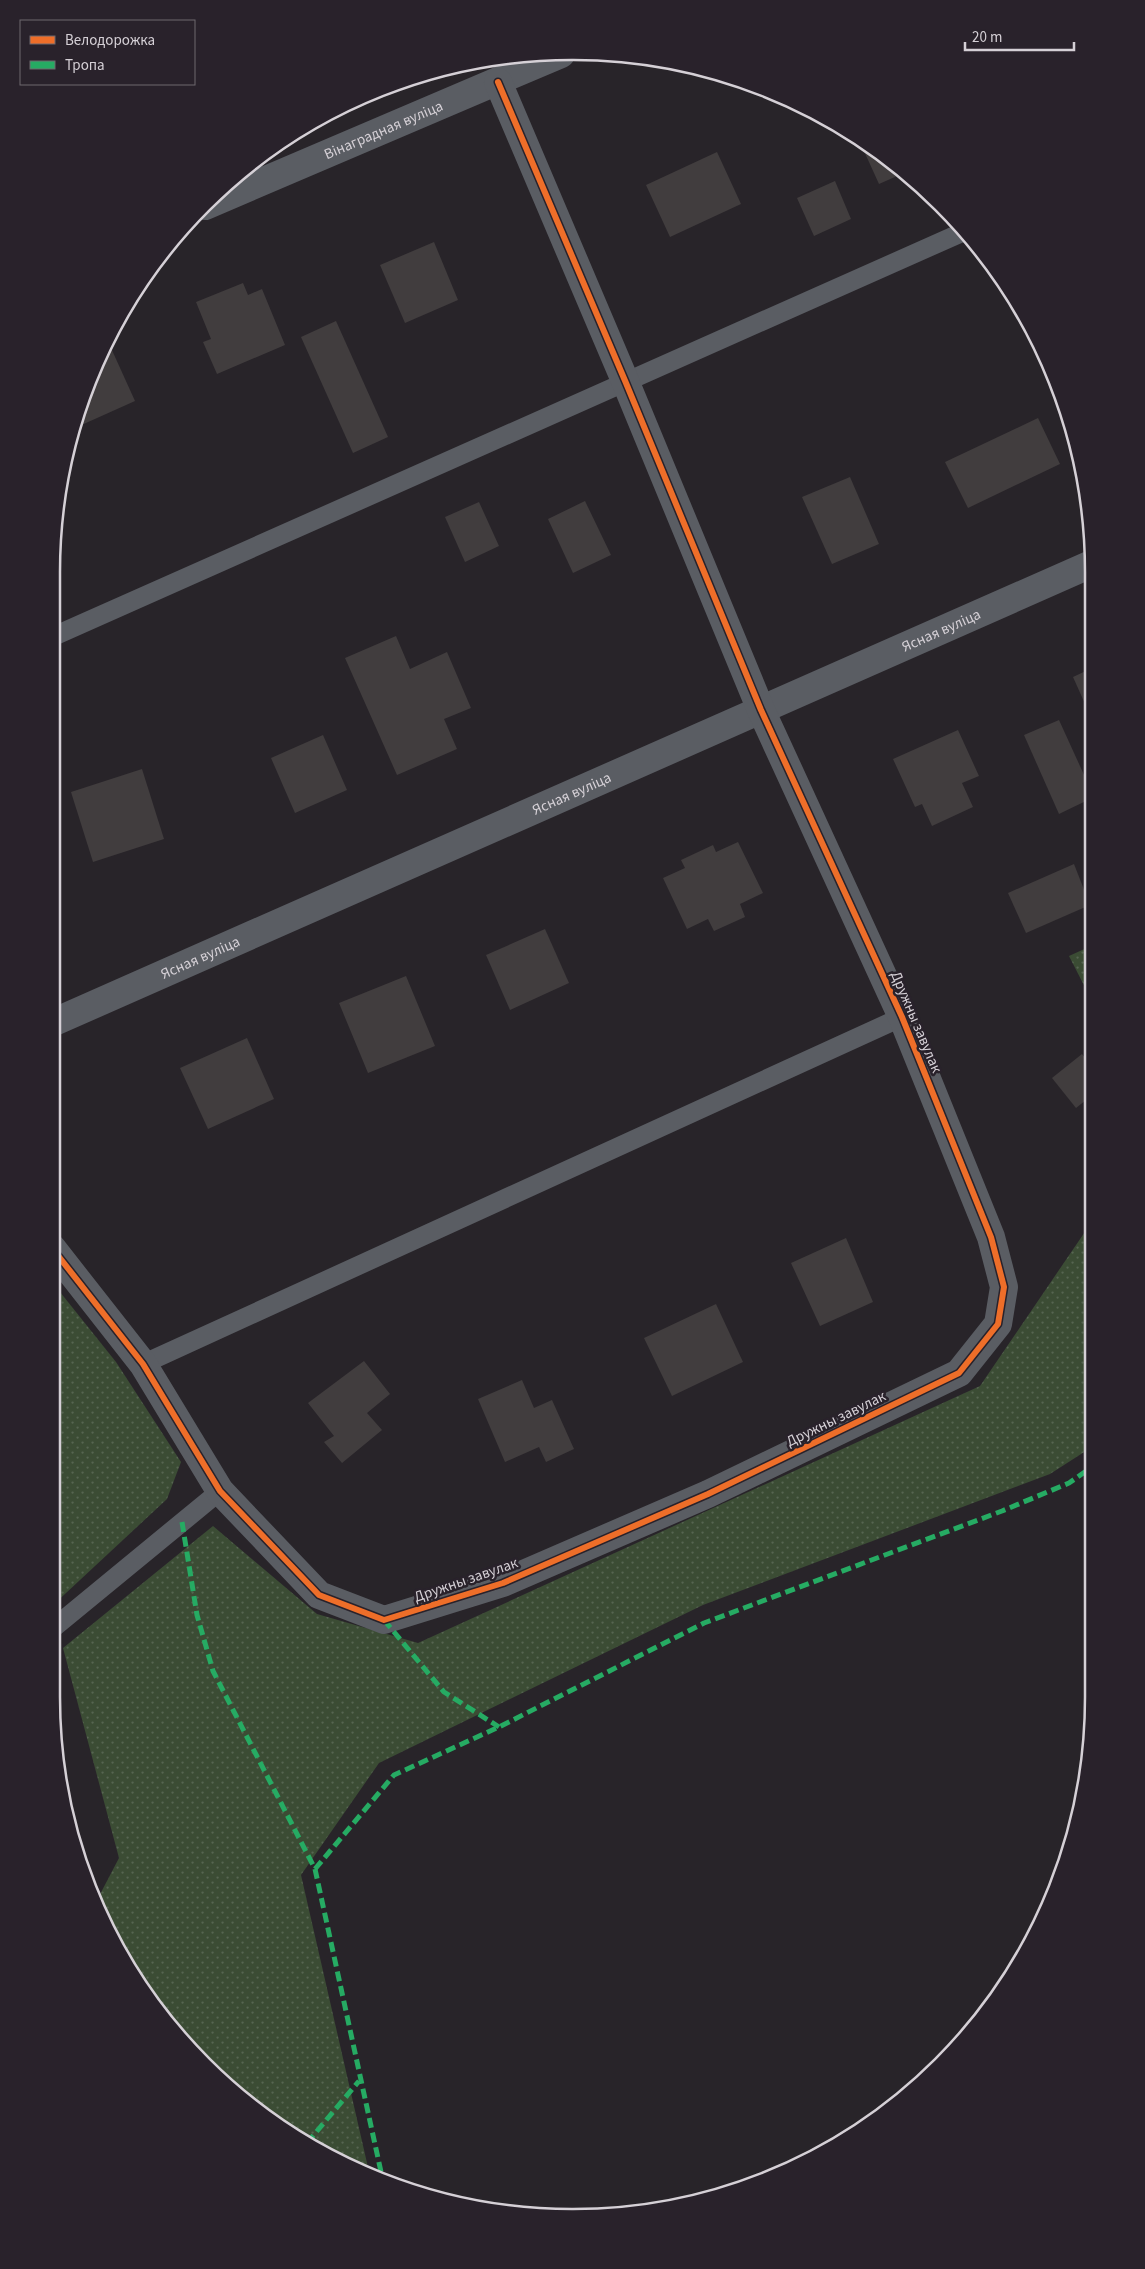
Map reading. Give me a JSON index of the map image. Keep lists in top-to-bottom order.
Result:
{
  "streets": {
    "street": ["Вінаградная вуліца", "Ясная вуліца", "Дружны завулак"]
  },
  "crossings": [
    ["Вінаградная вуліца", "Дружны завулак"],
    ["Ясная вуліца", "Дружны завулак"]
  ],
  "legend": ["Велодорожка", "Тропа"],
  "scale_bar": "20 m"
}
